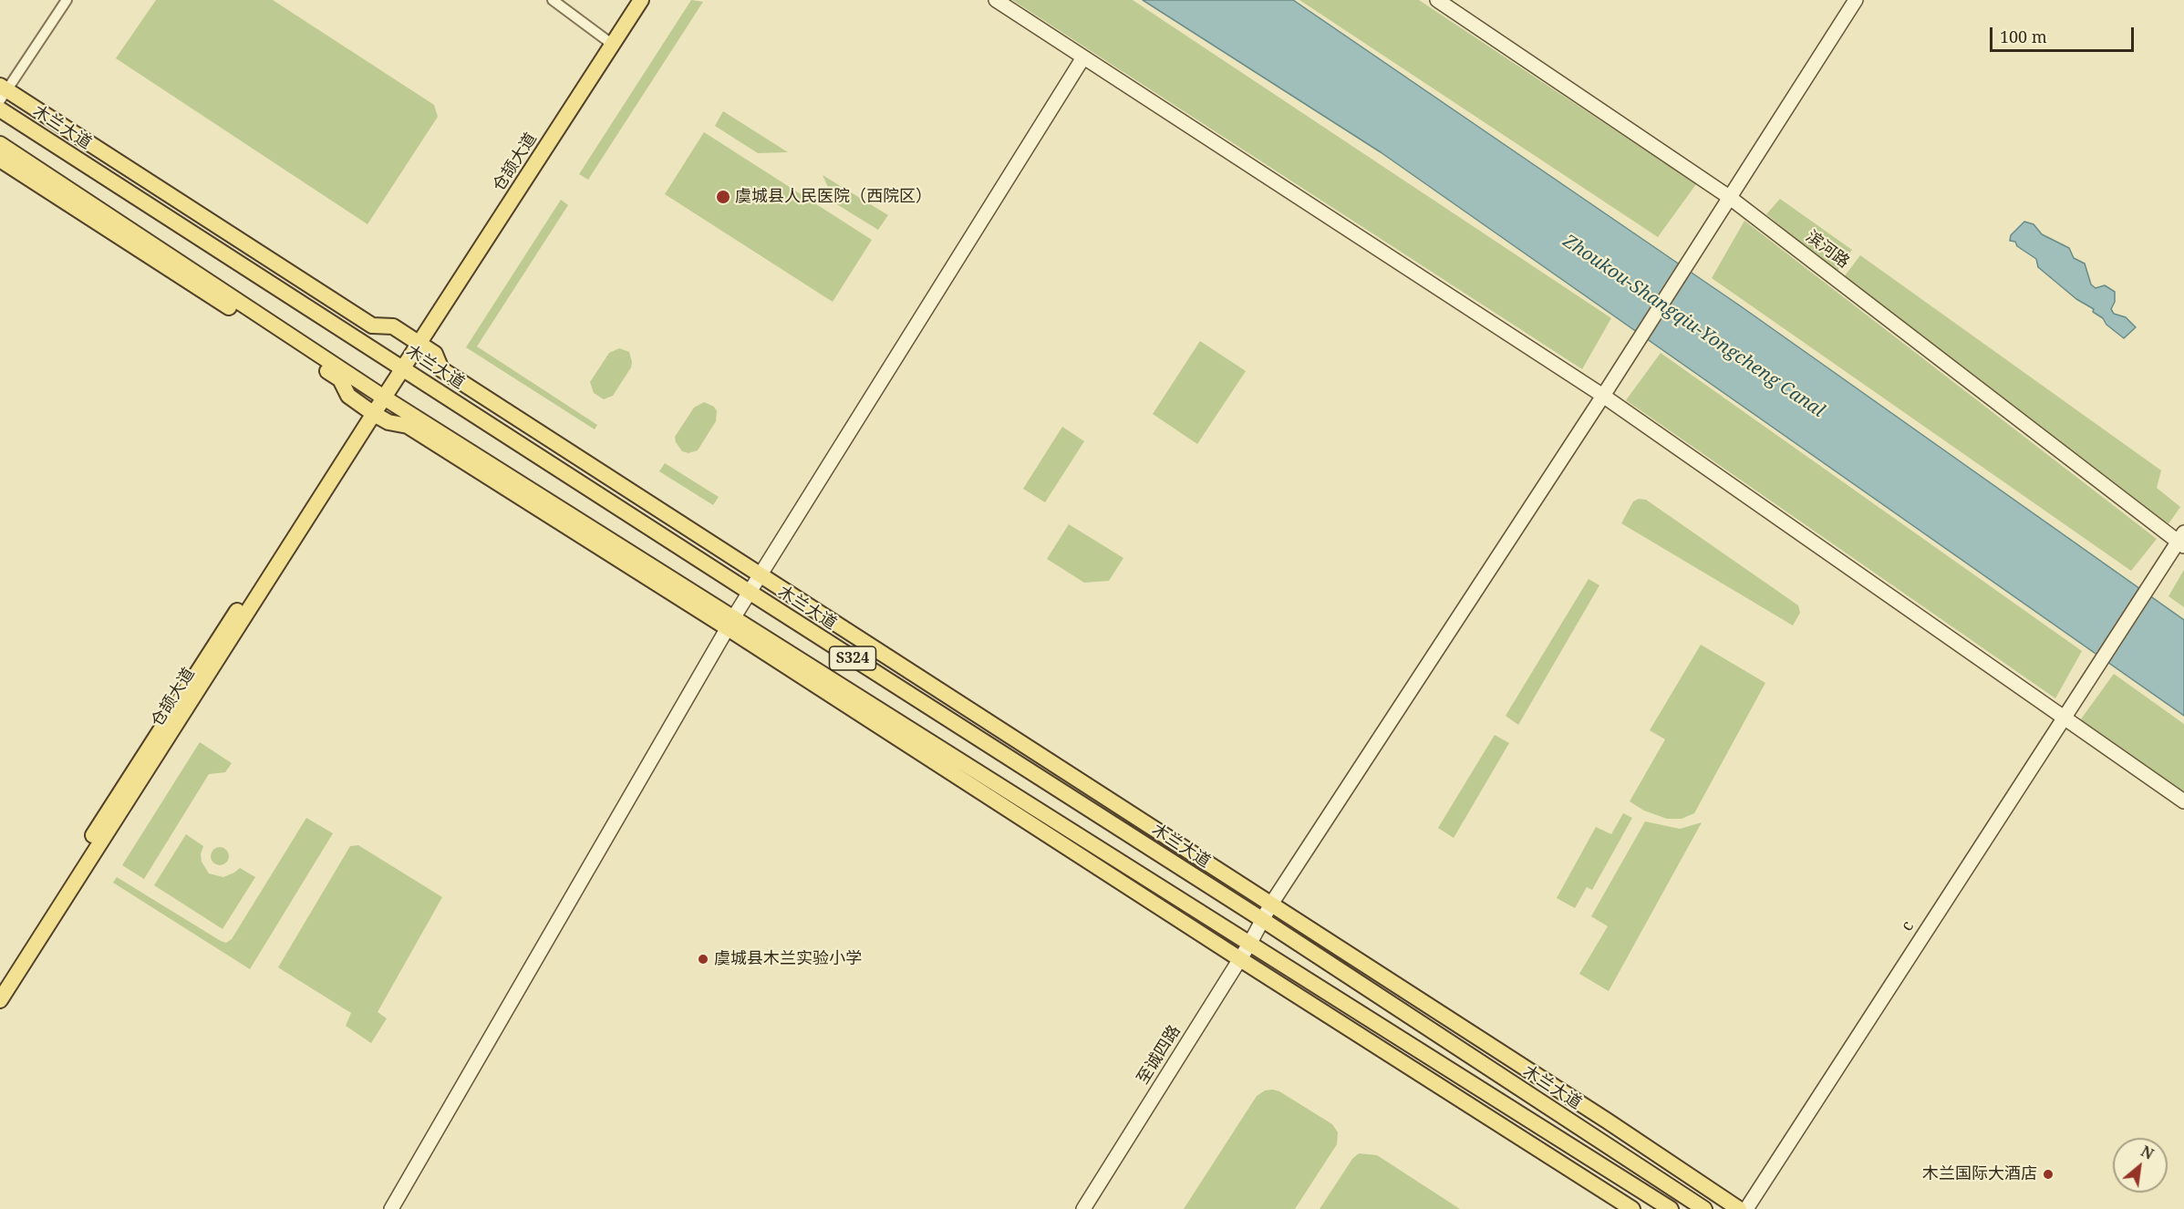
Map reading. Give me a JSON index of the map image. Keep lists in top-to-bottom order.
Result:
{
  "streets": {
    "main road": ["木兰大道", "仓颉大道", "S324"],
    "street": ["滨河路", "c", "至诚四路"]
  },
  "crossings": [
    ["木兰大道", "仓颉大道"],
    ["木兰大道", "至诚四路"],
    ["仓颉大道", "S324"],
    ["滨河路", "c"],
    ["滨河路", "至诚四路"],
    ["S324", "至诚四路"]
  ],
  "water": ["Zhoukou-Shangqiu-Yongcheng Canal"],
  "places": ["虞城县人民医院（西院区）", "虞城县木兰实验小学", "木兰国际大酒店"],
  "scale_bar": "100 m",
  "north": "top right"
}
